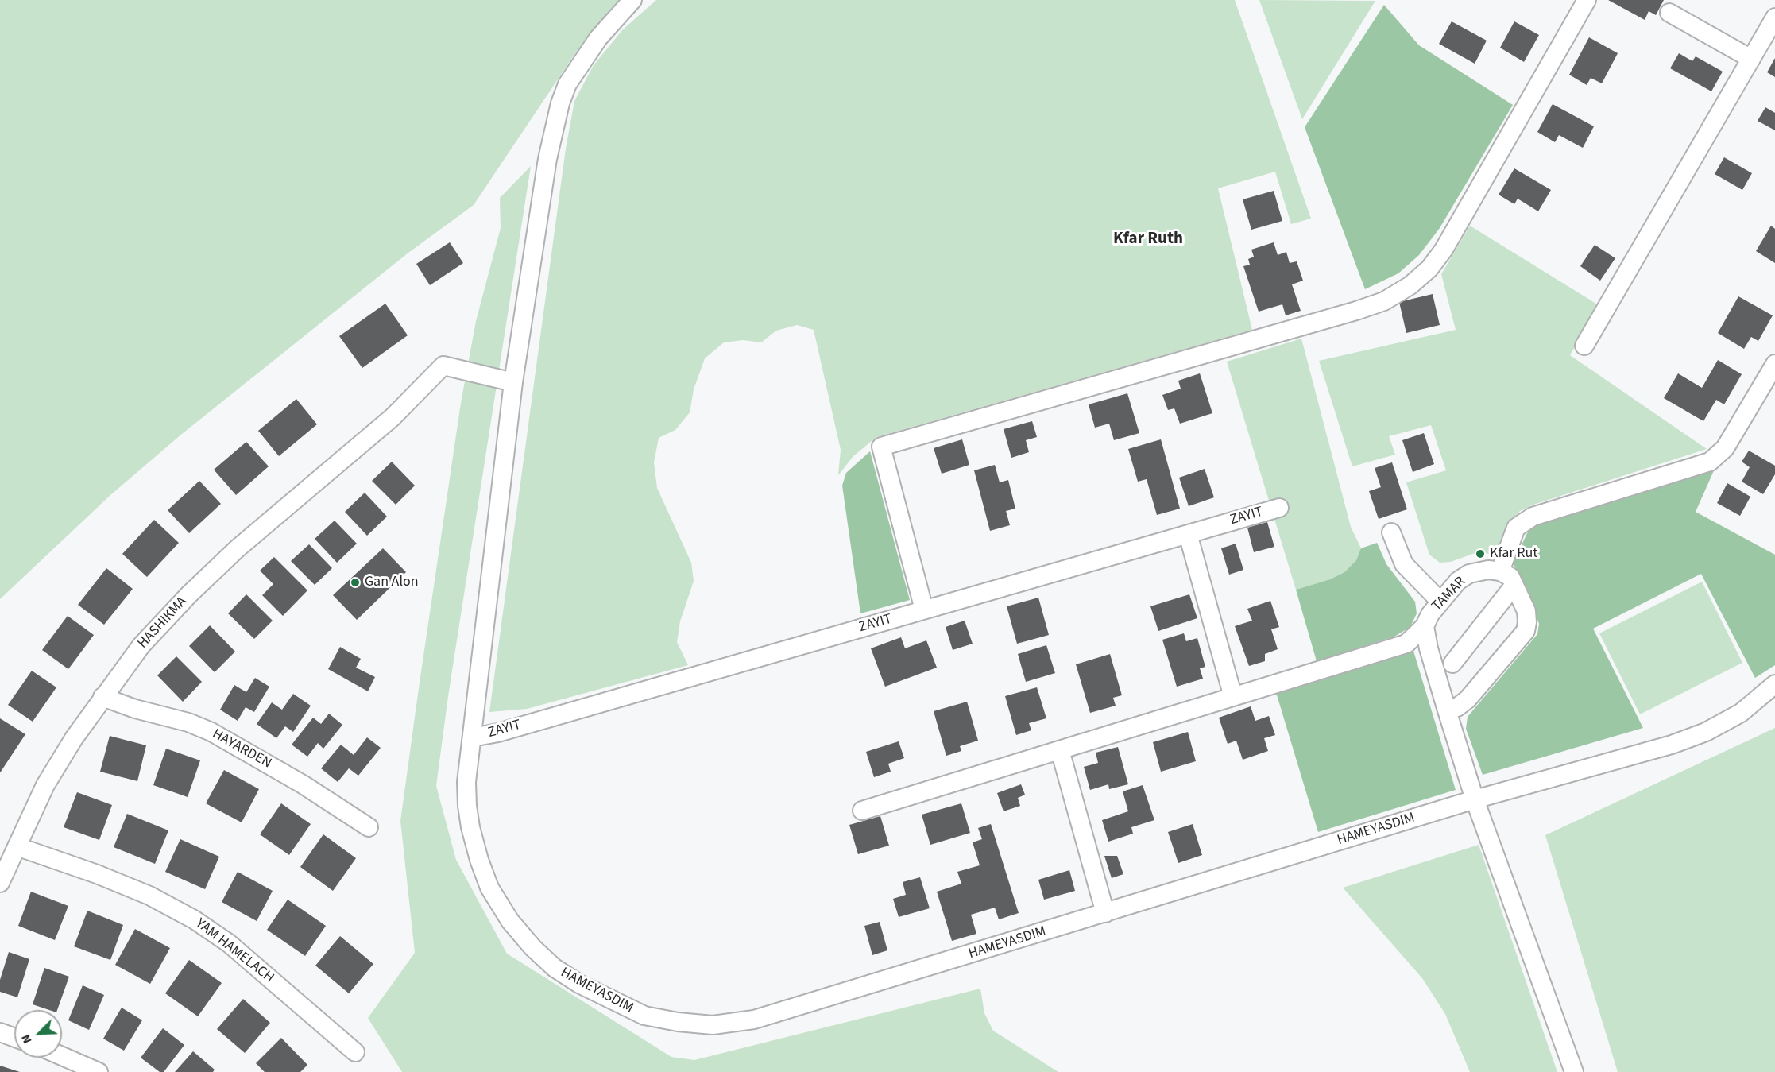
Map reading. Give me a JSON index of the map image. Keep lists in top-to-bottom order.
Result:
{
  "streets": {
    "street": [
      "ZAYIT",
      "TAMAR",
      "HASHIKMA",
      "HAYARDEN",
      "HAMEYASDIM",
      "YAM HAMELACH"
    ]
  },
  "crossings": [
    ["ZAYIT", "HAMEYASDIM"],
    ["TAMAR", "HAMEYASDIM"],
    ["HASHIKMA", "HAYARDEN"],
    ["HASHIKMA", "HAMEYASDIM"],
    ["HASHIKMA", "YAM HAMELACH"]
  ],
  "districts": ["Kfar Ruth"],
  "places": ["Kfar Rut", "Gan Alon"],
  "north": "bottom left"
}
